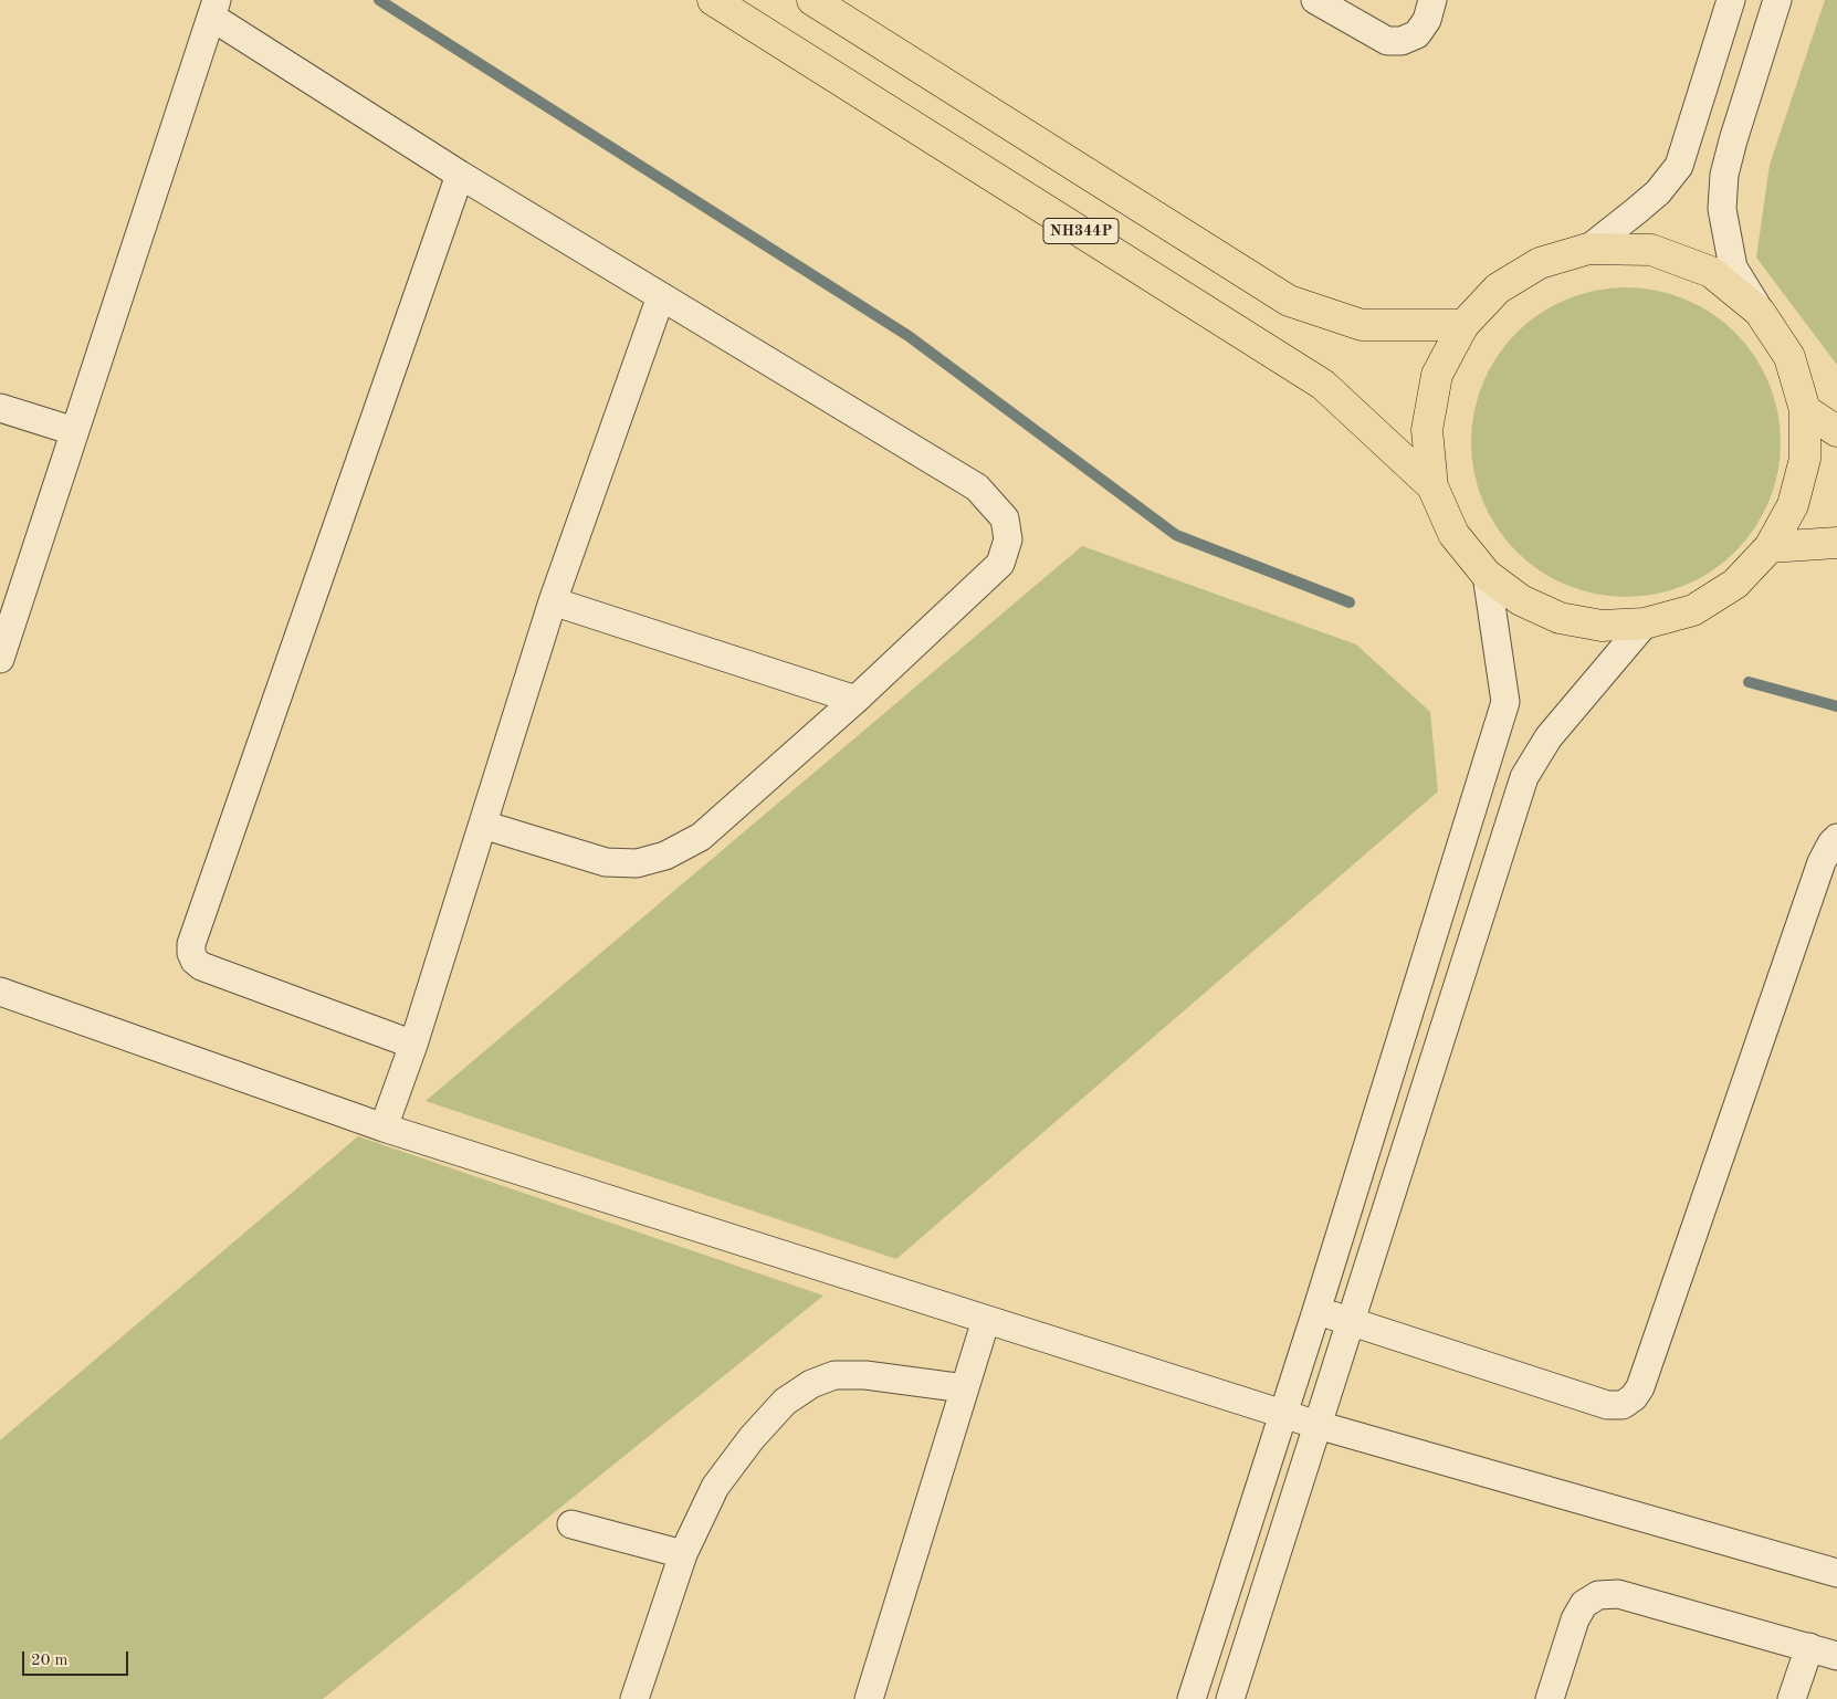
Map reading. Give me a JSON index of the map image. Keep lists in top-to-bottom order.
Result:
{
  "streets": {
    "highway": ["NH344P"]
  },
  "scale_bar": "20 m"
}
